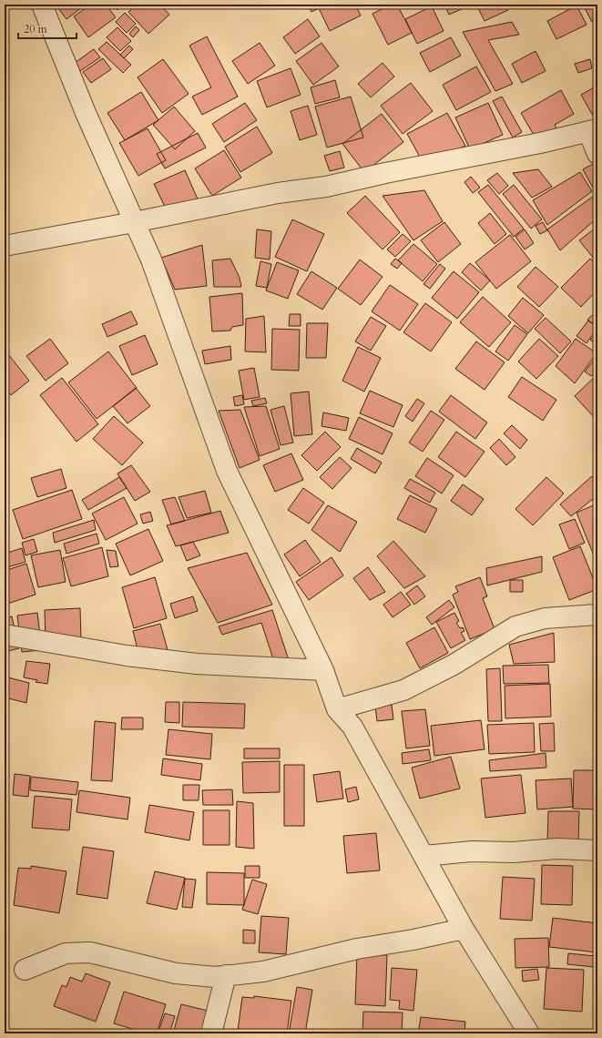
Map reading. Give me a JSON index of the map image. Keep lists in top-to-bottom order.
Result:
{
  "scale_bar": "20 m"
}
